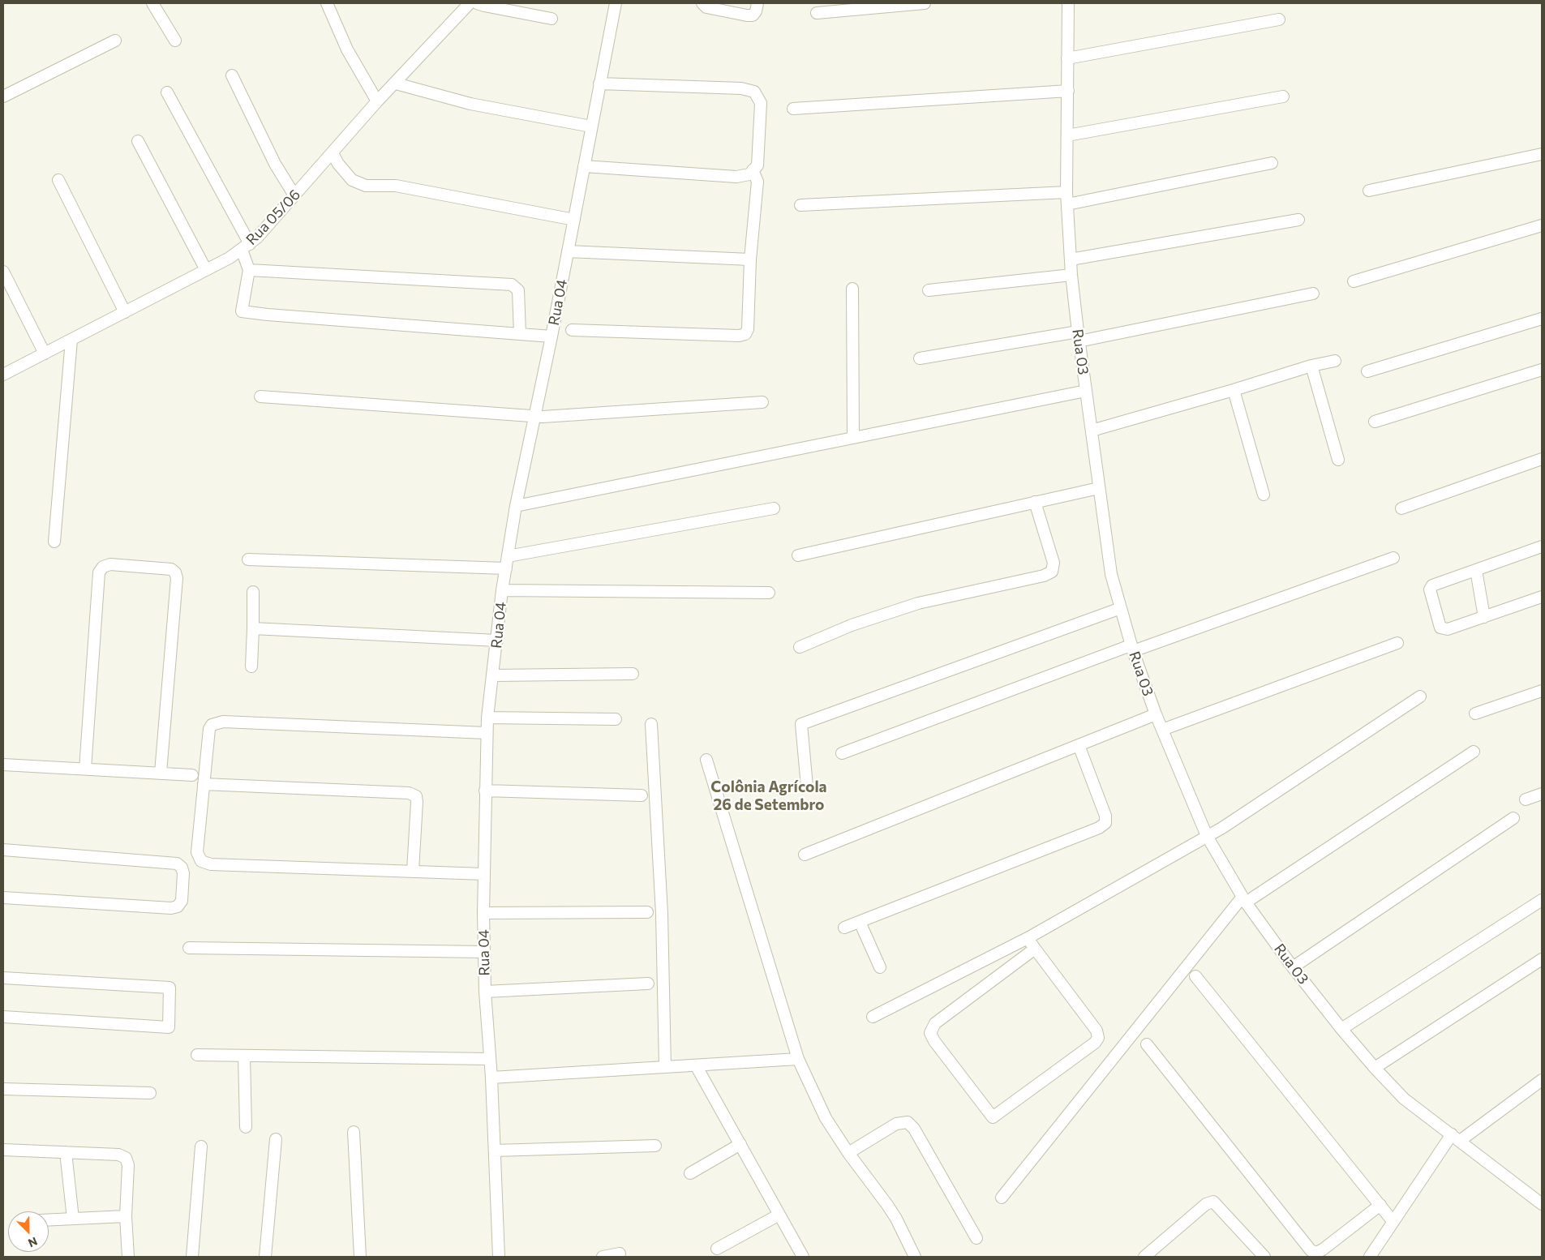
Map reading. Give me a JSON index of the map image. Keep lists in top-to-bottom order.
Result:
{
  "streets": {
    "street": ["Rua 05/06", "Rua 04", "Rua 03"]
  },
  "districts": ["Colônia Agrícola 26 de Setembro"],
  "north": "bottom right"
}
